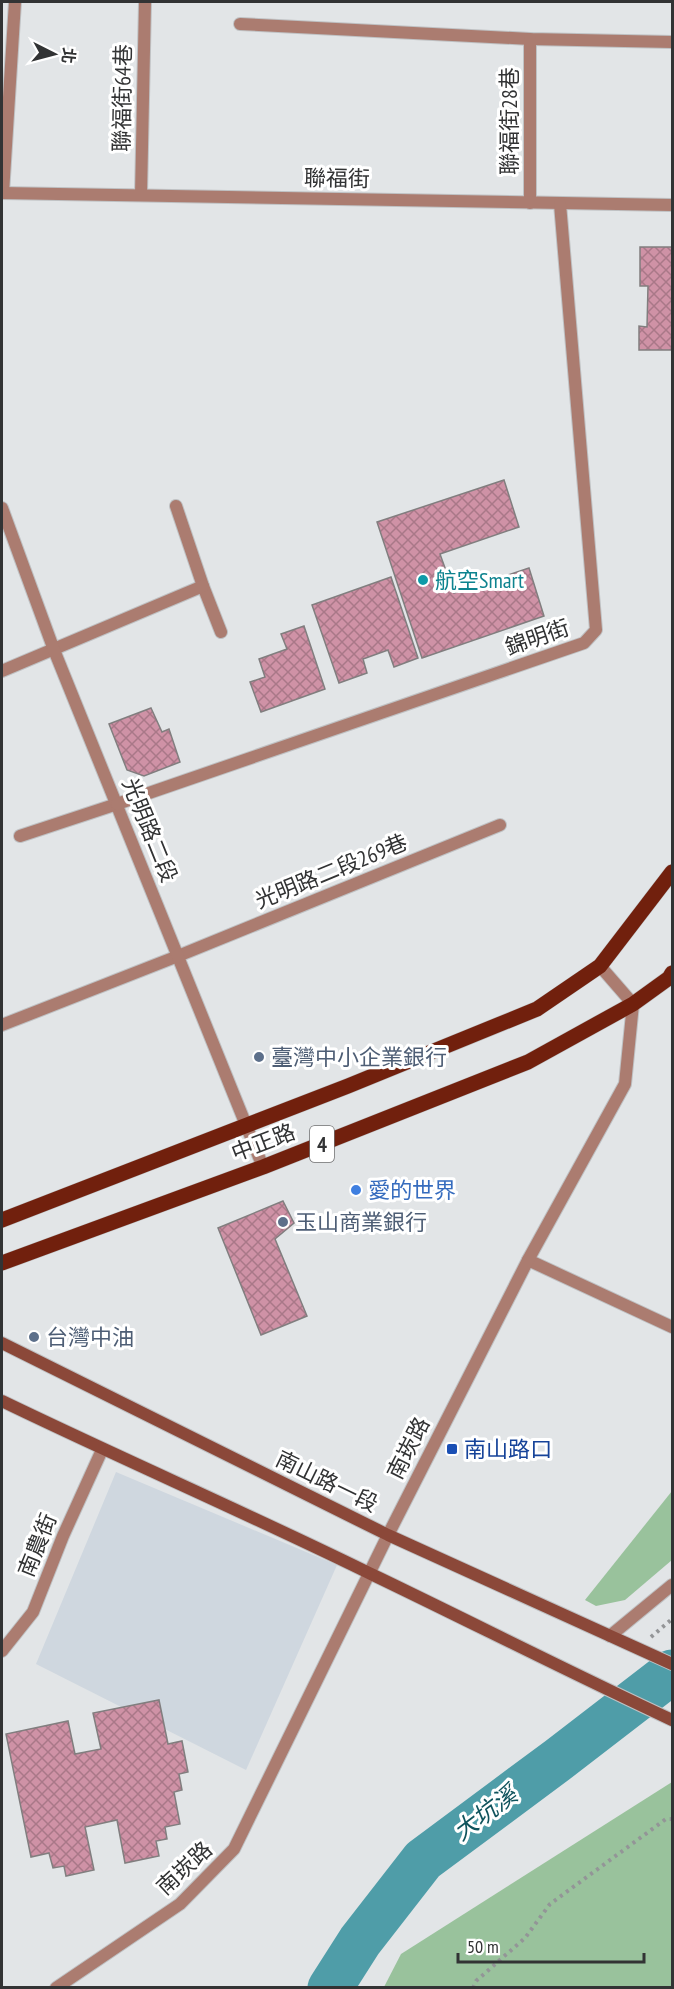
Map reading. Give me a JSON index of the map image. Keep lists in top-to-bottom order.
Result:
{
  "streets": {
    "main road": ["中正路", "4"],
    "street": [
      "聯福街64巷",
      "聯福街28巷",
      "聯福街",
      "錦明街",
      "光明路二段",
      "光明路二段269巷",
      "南崁路",
      "南山路一段",
      "南農街"
    ]
  },
  "crossings": [
    ["聯福街64巷", "聯福街"],
    ["聯福街28巷", "聯福街"],
    ["聯福街", "錦明街"],
    ["錦明街", "光明路二段"],
    ["光明路二段", "光明路二段269巷"],
    ["光明路二段", "中正路"],
    ["中正路", "4"],
    ["中正路", "南崁路"],
    ["4", "南崁路"],
    ["南崁路", "南山路一段"]
  ],
  "water": ["大坑溪"],
  "places": {
    "other": [
      "航空Smart",
      "臺灣中小企業銀行",
      "愛的世界",
      "玉山商業銀行",
      "台灣中油"
    ],
    "transit": ["南山路口"]
  },
  "scale_bar": "50 m",
  "north": "right"
}
